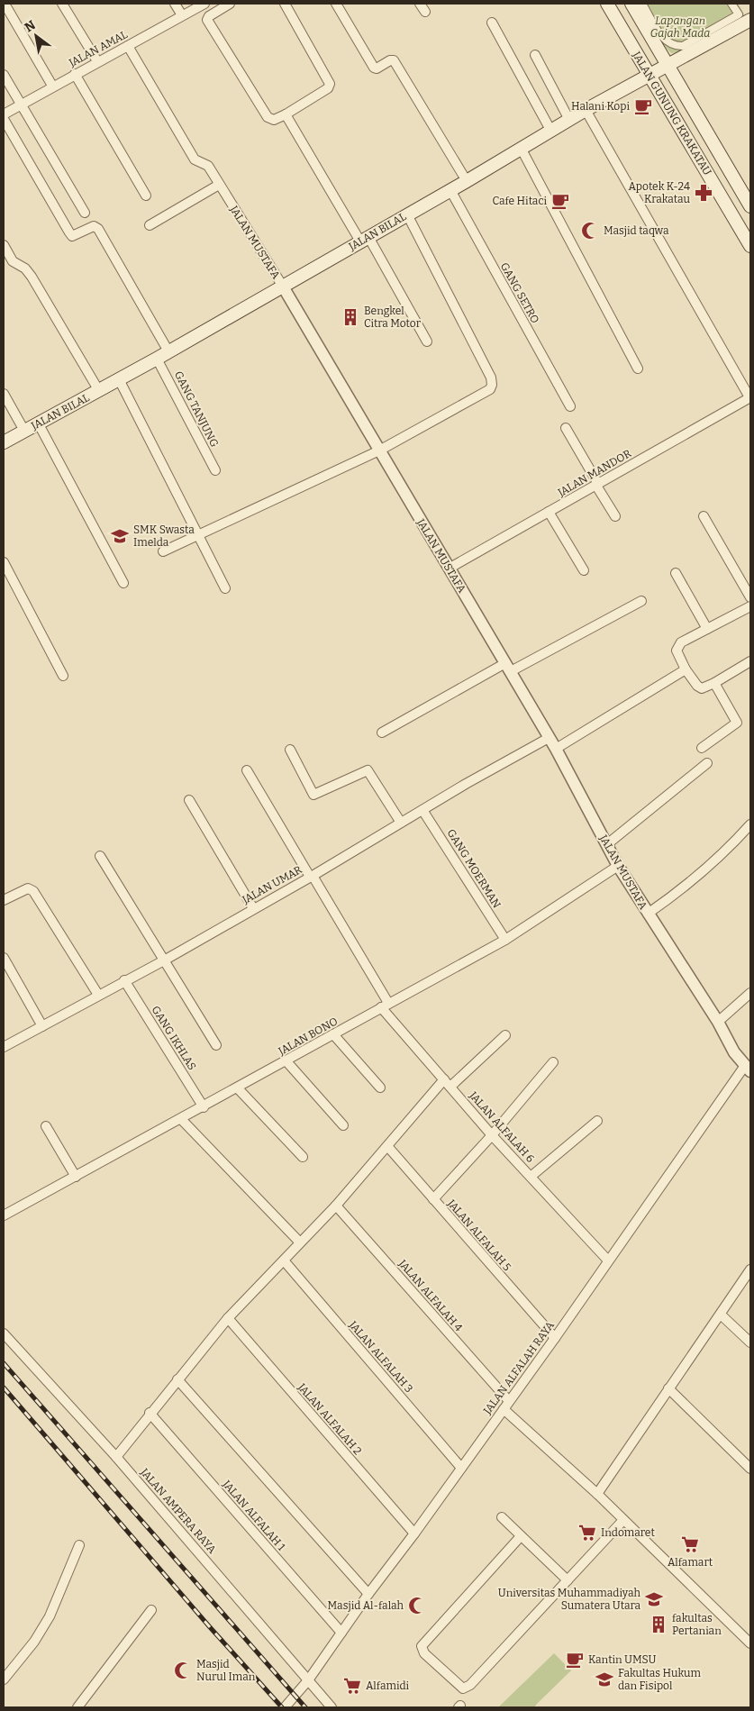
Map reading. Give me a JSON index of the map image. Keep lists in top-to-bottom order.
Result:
{
  "streets": {
    "main road": ["JALAN GUNUNG KRAKATAU", "JALAN BILAL"],
    "street": [
      "JALAN AMAL",
      "JALAN MUSTAFA",
      "GANG SETRO",
      "GANG TANJUNG",
      "JALAN MANDOR",
      "GANG MOERMAN",
      "JALAN UMAR",
      "JALAN BONO",
      "GANG IKHLAS",
      "JALAN ALFALAH 6",
      "JALAN ALFALAH 5",
      "JALAN ALFALAH 4",
      "JALAN ALFALAH 3",
      "JALAN ALFALAH RAYA",
      "JALAN ALFALAH 2",
      "JALAN AMPERA RAYA",
      "JALAN ALFALAH 1"
    ]
  },
  "crossings": [
    ["JALAN AMAL", "JALAN MUSTAFA"],
    ["JALAN GUNUNG KRAKATAU", "JALAN BILAL"],
    ["JALAN BILAL", "JALAN MUSTAFA"],
    ["JALAN BILAL", "GANG SETRO"],
    ["JALAN BILAL", "GANG TANJUNG"],
    ["JALAN MUSTAFA", "JALAN MANDOR"],
    ["JALAN MUSTAFA", "JALAN UMAR"],
    ["JALAN MUSTAFA", "JALAN BONO"],
    ["JALAN MUSTAFA", "JALAN ALFALAH RAYA"],
    ["GANG MOERMAN", "JALAN UMAR"],
    ["GANG MOERMAN", "JALAN BONO"],
    ["JALAN UMAR", "GANG IKHLAS"],
    ["JALAN UMAR", "JALAN ALFALAH 6"],
    ["JALAN BONO", "GANG IKHLAS"],
    ["JALAN BONO", "JALAN ALFALAH 6"],
    ["JALAN ALFALAH 6", "JALAN ALFALAH RAYA"],
    ["JALAN ALFALAH 5", "JALAN ALFALAH RAYA"],
    ["JALAN ALFALAH 4", "JALAN ALFALAH RAYA"],
    ["JALAN ALFALAH 3", "JALAN ALFALAH RAYA"],
    ["JALAN ALFALAH RAYA", "JALAN ALFALAH 2"],
    ["JALAN ALFALAH RAYA", "JALAN AMPERA RAYA"],
    ["JALAN ALFALAH RAYA", "JALAN ALFALAH 1"]
  ],
  "parks": ["Lapangan Gajah Mada"],
  "places": {
    "cafe": ["Halani Kopi", "Cafe Hitaci", "Kantin UMSU"],
    "pharmacy": ["Apotek K-24 Krakatau"],
    "mosque": ["Masjid taqwa", "Masjid Al-falah", "Masjid Nurul Iman"],
    "building": ["Bengkel Citra Motor", "fakultas Pertanian"],
    "school or university": ["SMK Swasta Imelda", "Universitas Muhammadiyah Sumatera Utara", "Fakultas Hukum dan Fisipol"],
    "supermarket": ["Indomaret", "Alfamart", "Alfamidi"]
  },
  "north": "top left"
}
